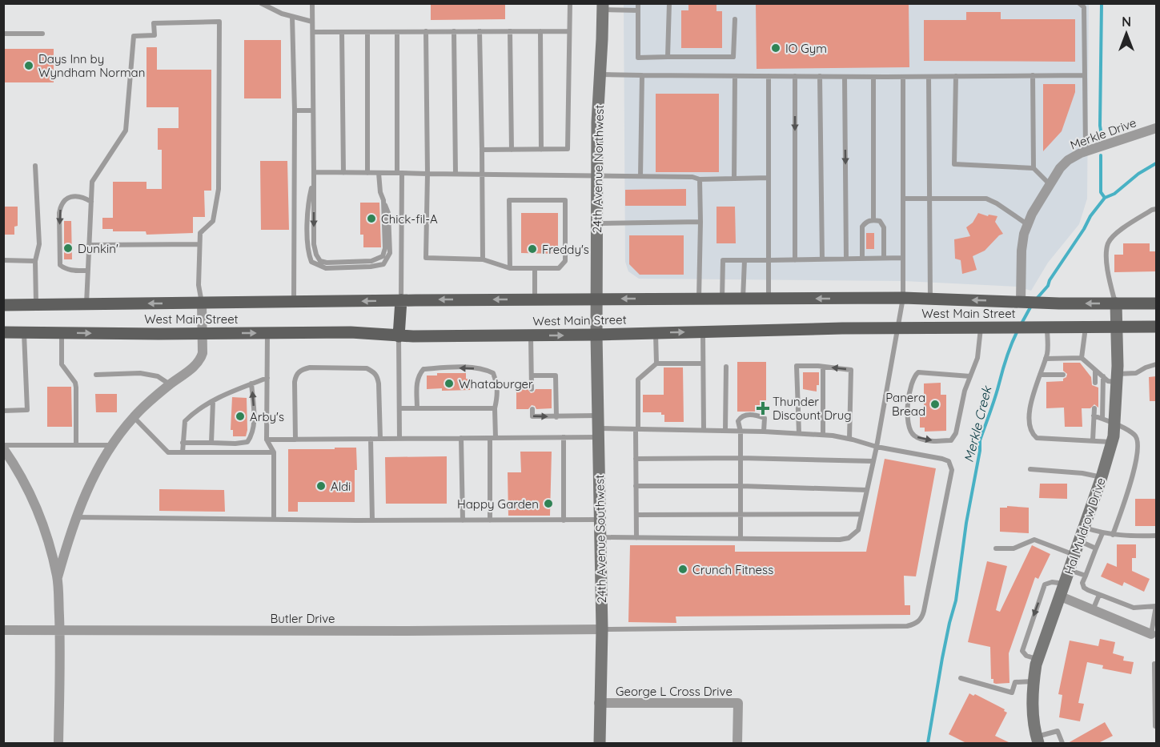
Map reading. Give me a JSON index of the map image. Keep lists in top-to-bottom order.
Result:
{
  "streets": {
    "main road": [
      "24th Avenue Northwest",
      "West Main Street",
      "Hal Muldrow Drive",
      "24th Avenue Southwest"
    ],
    "street": ["Merkle Drive", "Butler Drive", "George L Cross Drive"]
  },
  "crossings": [
    ["Merkle Drive", "West Main Street"],
    ["24th Avenue Northwest", "West Main Street"],
    ["24th Avenue Northwest", "24th Avenue Southwest"],
    ["West Main Street", "Hal Muldrow Drive"],
    ["West Main Street", "24th Avenue Southwest"],
    ["24th Avenue Southwest", "Butler Drive"],
    ["24th Avenue Southwest", "George L Cross Drive"]
  ],
  "water": ["Merkle Creek"],
  "places": {
    "other": [
      "IO Gym",
      "Days Inn by Wyndham Norman",
      "Chick-fil-A",
      "Dunkin'",
      "Freddy's",
      "Whataburger",
      "Panera Bread",
      "Arby's",
      "Aldi",
      "Happy Garden",
      "Crunch Fitness"
    ],
    "health": ["Thunder Discount Drug"]
  },
  "north": "top"
}
